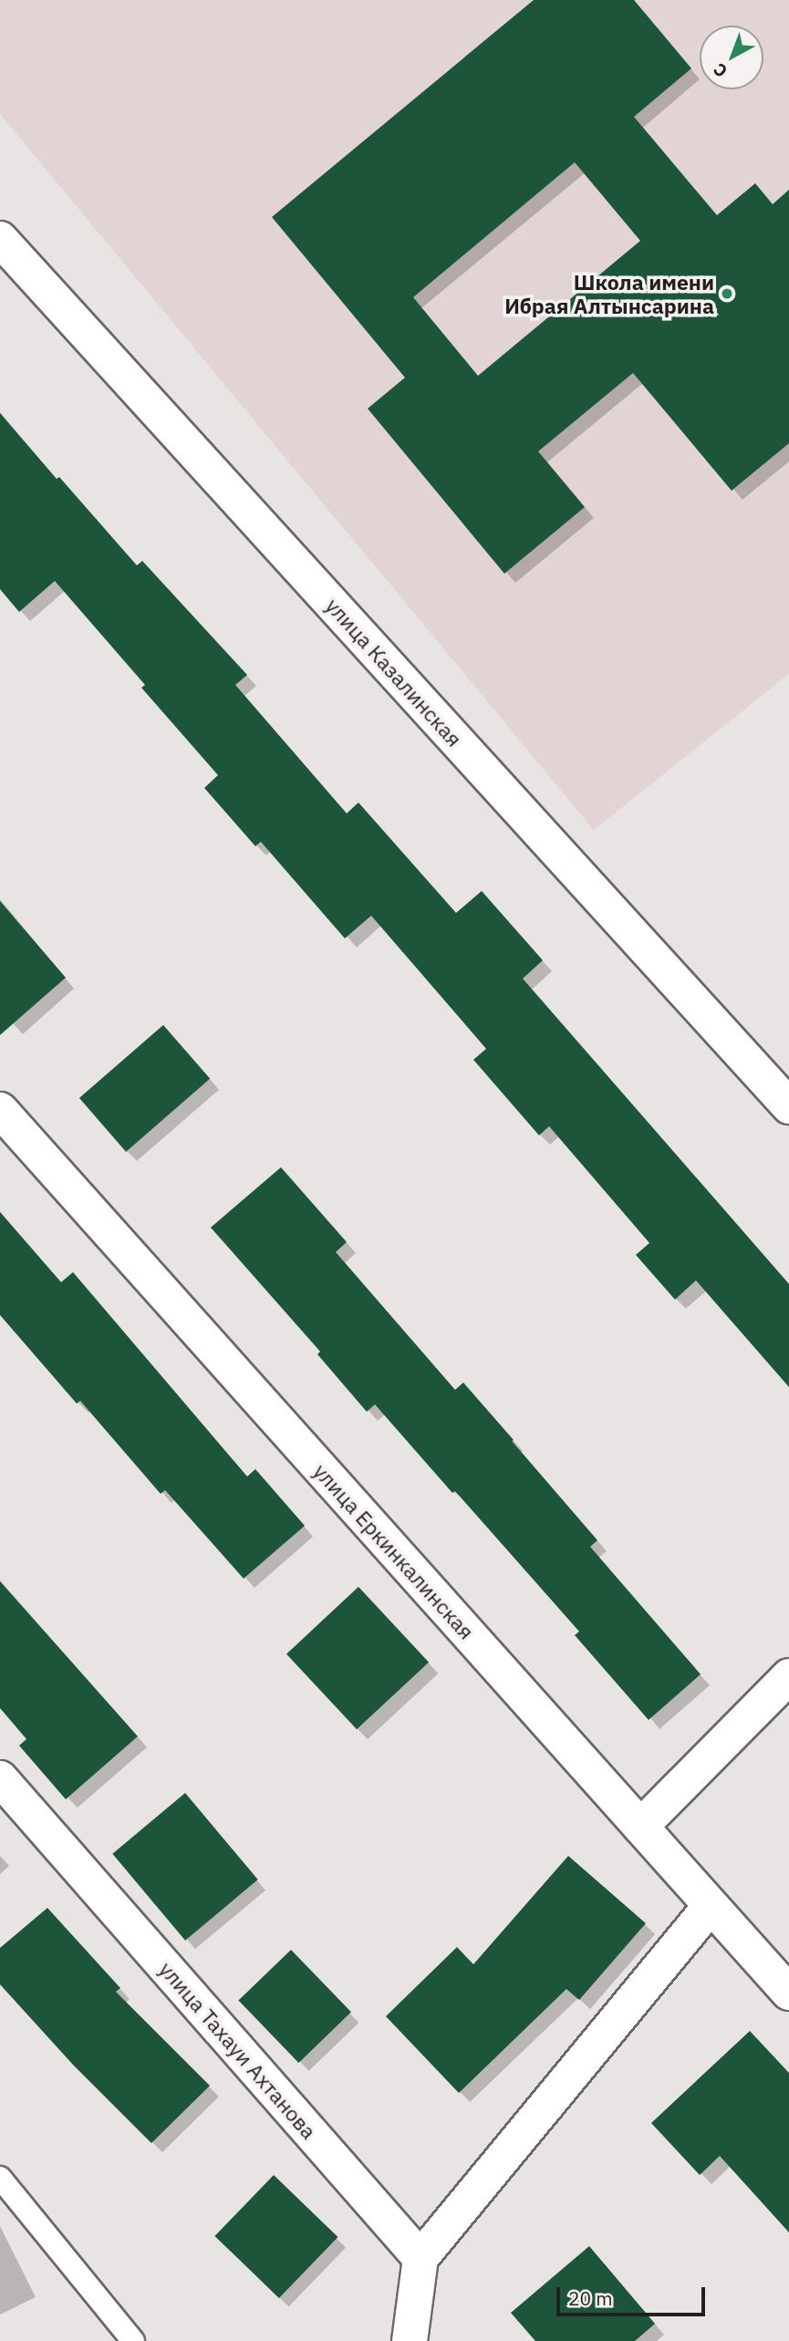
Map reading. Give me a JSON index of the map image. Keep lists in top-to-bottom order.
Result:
{
  "streets": {
    "street": ["улица Казалинская", "улица Еркинкалинская", "улица Тахауи Ахтанова"]
  },
  "places": ["Школа имени Ибрая Алтынсарина"],
  "scale_bar": "20 m",
  "north": "bottom left"
}
